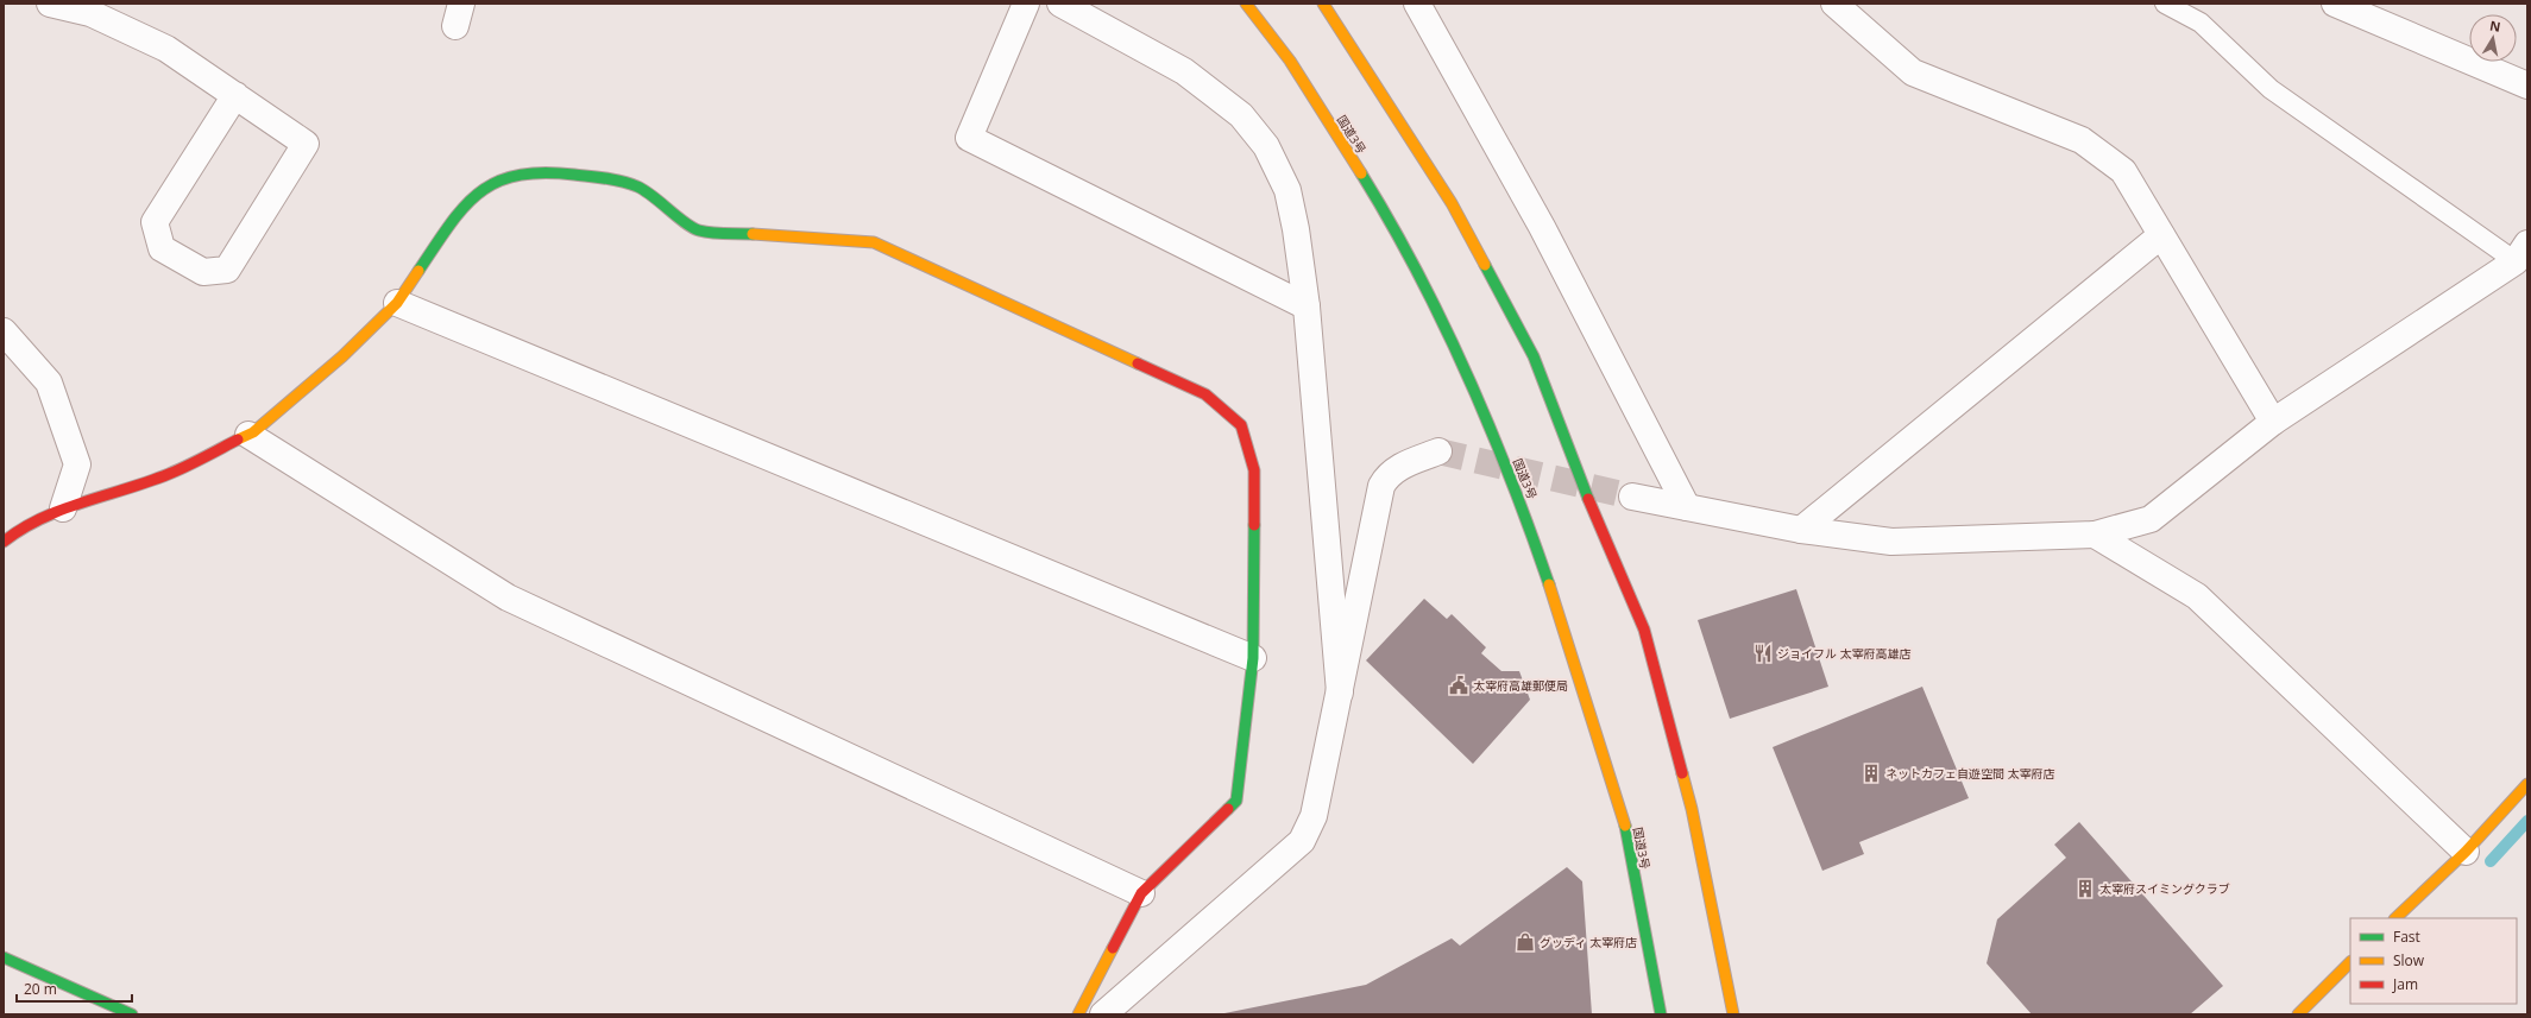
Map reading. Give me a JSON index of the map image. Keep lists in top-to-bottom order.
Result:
{
  "streets": {
    "main road": ["国道3号"]
  },
  "places": {
    "restaurant": ["ジョイフル 太宰府高雄店"],
    "public building": ["太宰府高雄郵便局"],
    "building": ["ネットカフェ自遊空間 太宰府店", "太宰府スイミングクラブ"],
    "shop": ["グッディ 太宰府店"]
  },
  "legend": ["Fast", "Slow", "Jam"],
  "scale_bar": "20 m",
  "north": "top"
}
